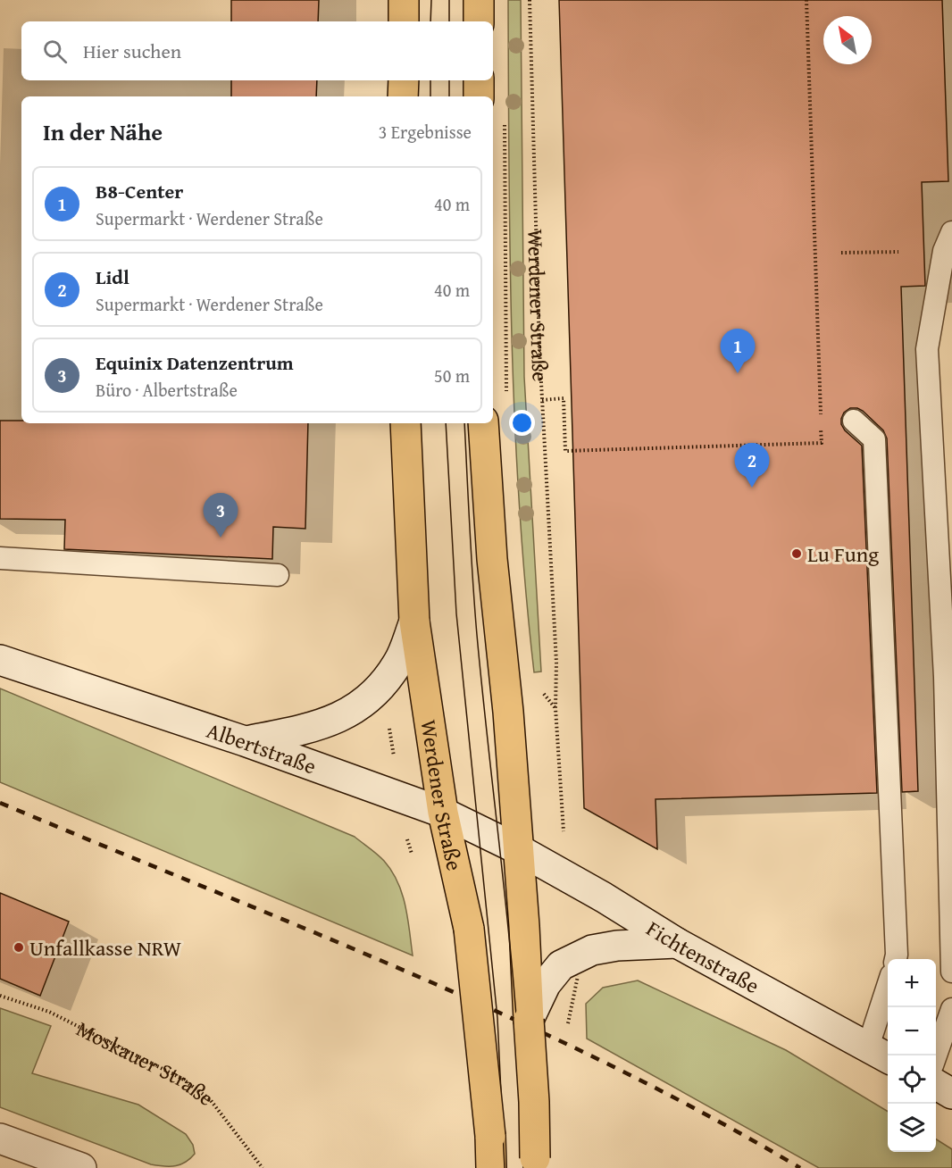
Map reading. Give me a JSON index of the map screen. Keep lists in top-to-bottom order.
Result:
{
  "streets": {
    "main road": ["Werdener Straße"],
    "street": ["Albertstraße", "Fichtenstraße"],
    "path": ["Moskauer Straße"]
  },
  "crossings": [
    ["Werdener Straße", "Albertstraße"],
    ["Albertstraße", "Fichtenstraße"]
  ],
  "places": ["Lu Fung", "Unfallkasse NRW"],
  "north": "top left",
  "page": {
    "search": "Hier suchen",
    "heading": ["In der Nähe", "3 Ergebnisse"],
    "list": [
      {
        "mark": "1",
        "name": "B8-Center",
        "note": "Supermarkt · Werdener Straße",
        "value": "40 m"
      },
      {
        "mark": "2",
        "name": "Lidl",
        "note": "Supermarkt · Werdener Straße",
        "value": "40 m"
      },
      {
        "mark": "3",
        "name": "Equinix Datenzentrum",
        "note": "Büro · Albertstraße",
        "value": "50 m"
      }
    ],
    "pins": ["1", "2", "3"],
    "map_buttons": ["+", "−"]
  }
}
